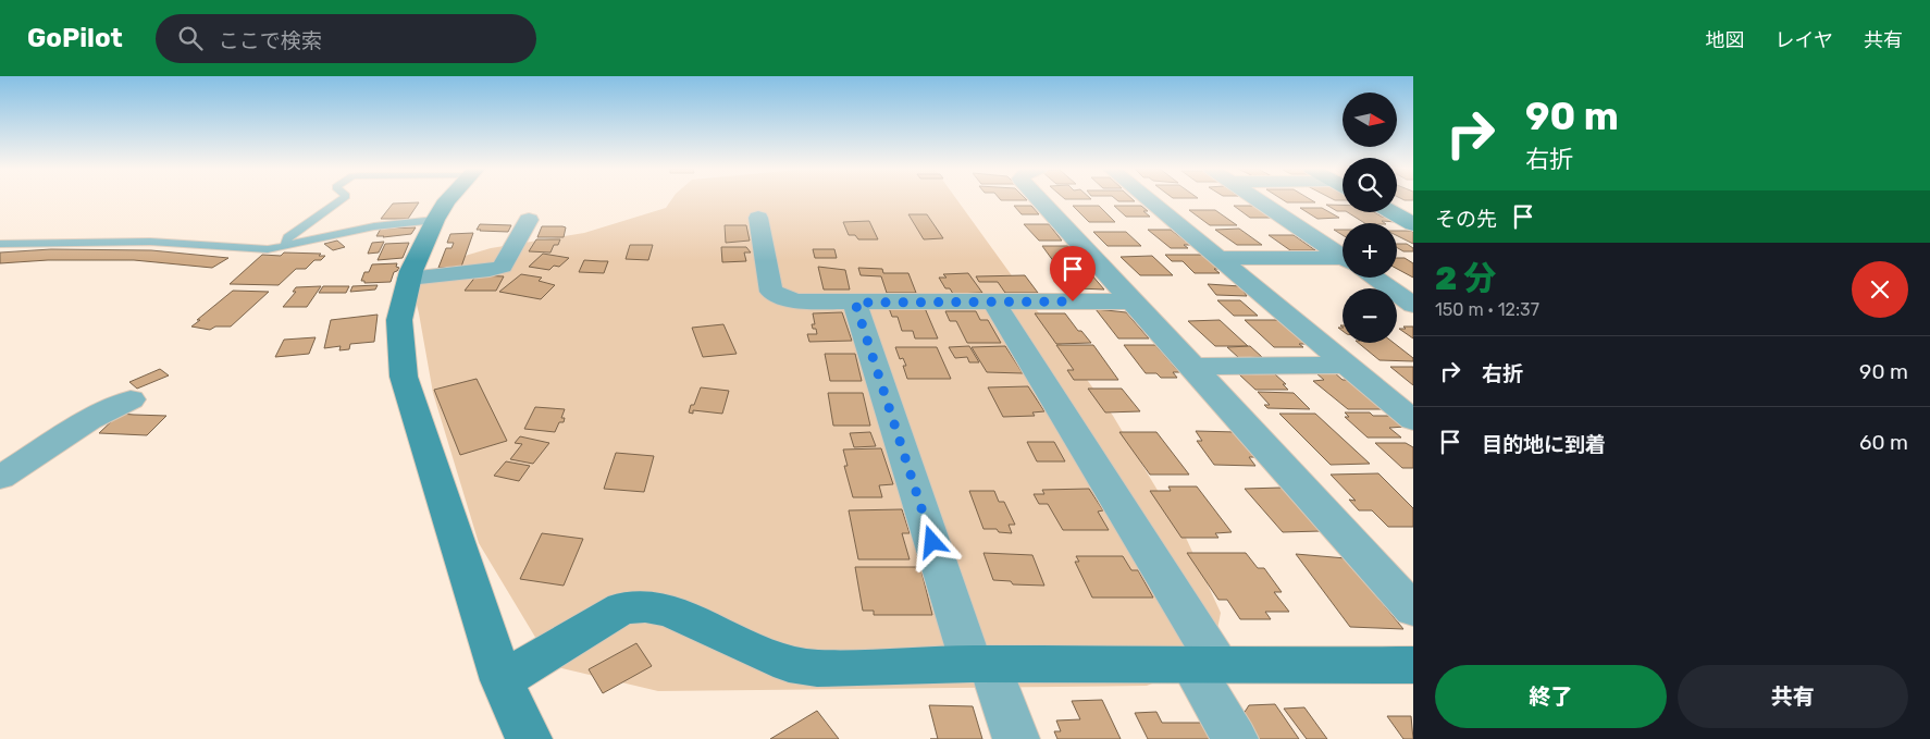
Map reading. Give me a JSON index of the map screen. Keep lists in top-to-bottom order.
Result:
{
  "north": "right",
  "page": {
    "header": "GoPilot",
    "search": "ここで検索",
    "nav": ["地図", "レイヤ", "共有"],
    "turn": ["90 m", "右折"],
    "map_buttons": ["+", "−"],
    "then": "その先",
    "heading": ["2 分", "150 m · 12:37"],
    "list": [
      {
        "name": "右折",
        "value": "90 m"
      },
      {
        "name": "目的地に到着",
        "value": "60 m"
      }
    ],
    "buttons": ["終了", "共有"]
  }
}
